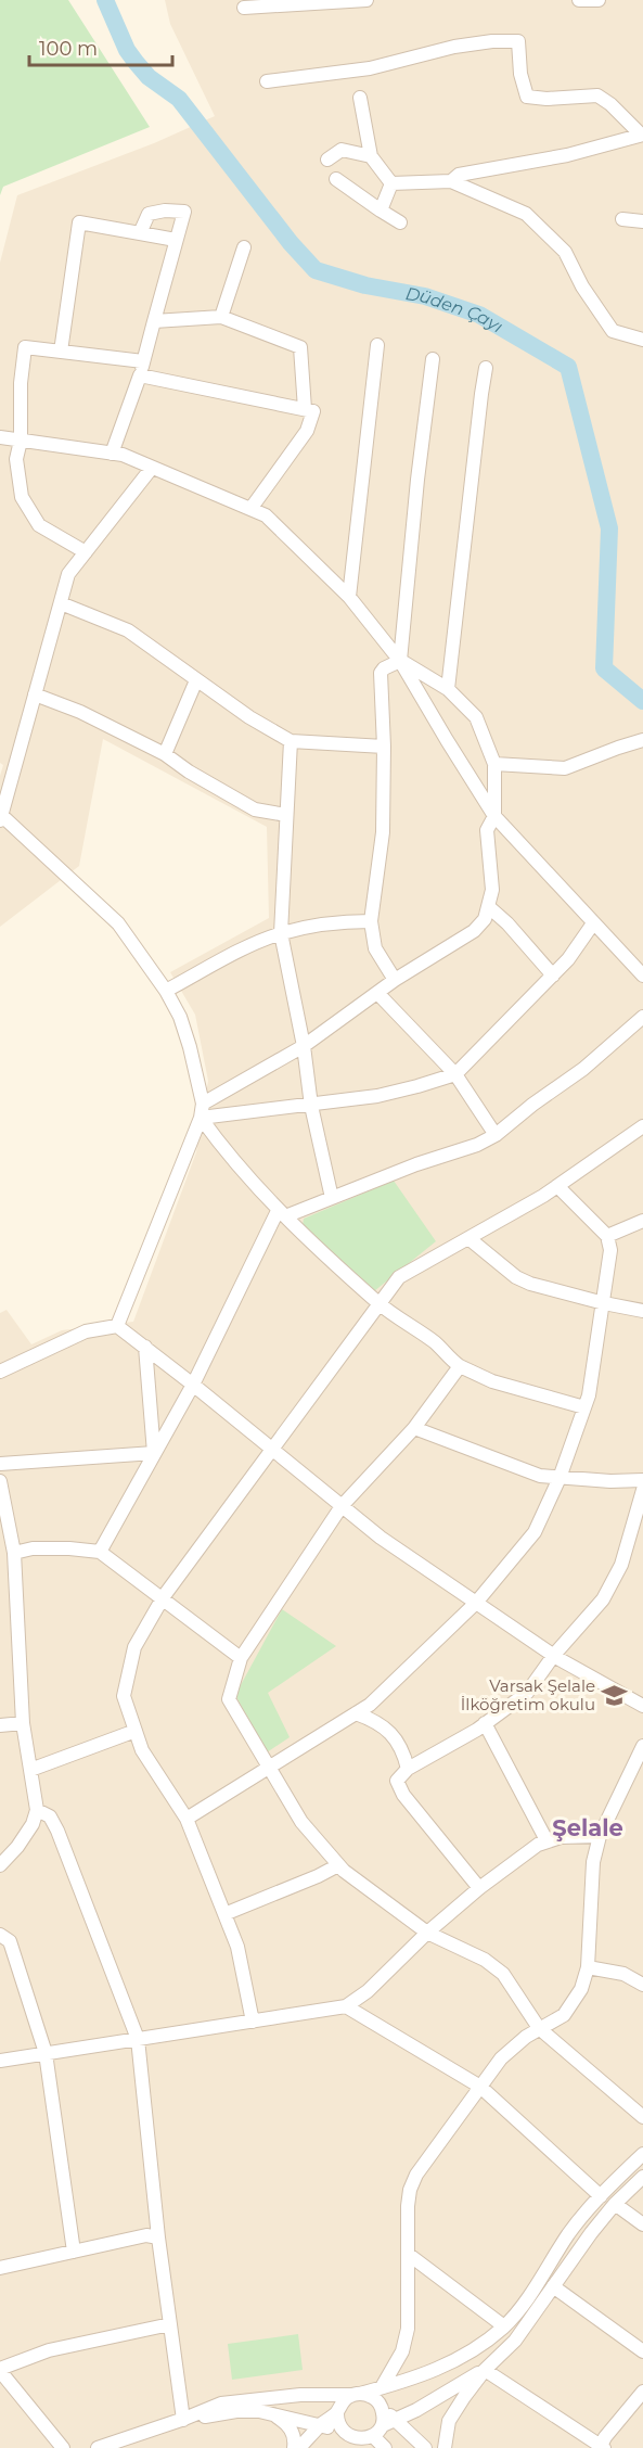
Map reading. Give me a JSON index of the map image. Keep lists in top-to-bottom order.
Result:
{
  "districts": ["Şelale"],
  "water": ["Düden Çayı"],
  "places": {
    "school or university": ["Varsak Şelale İlköğretim okulu"]
  },
  "scale_bar": "100 m"
}
